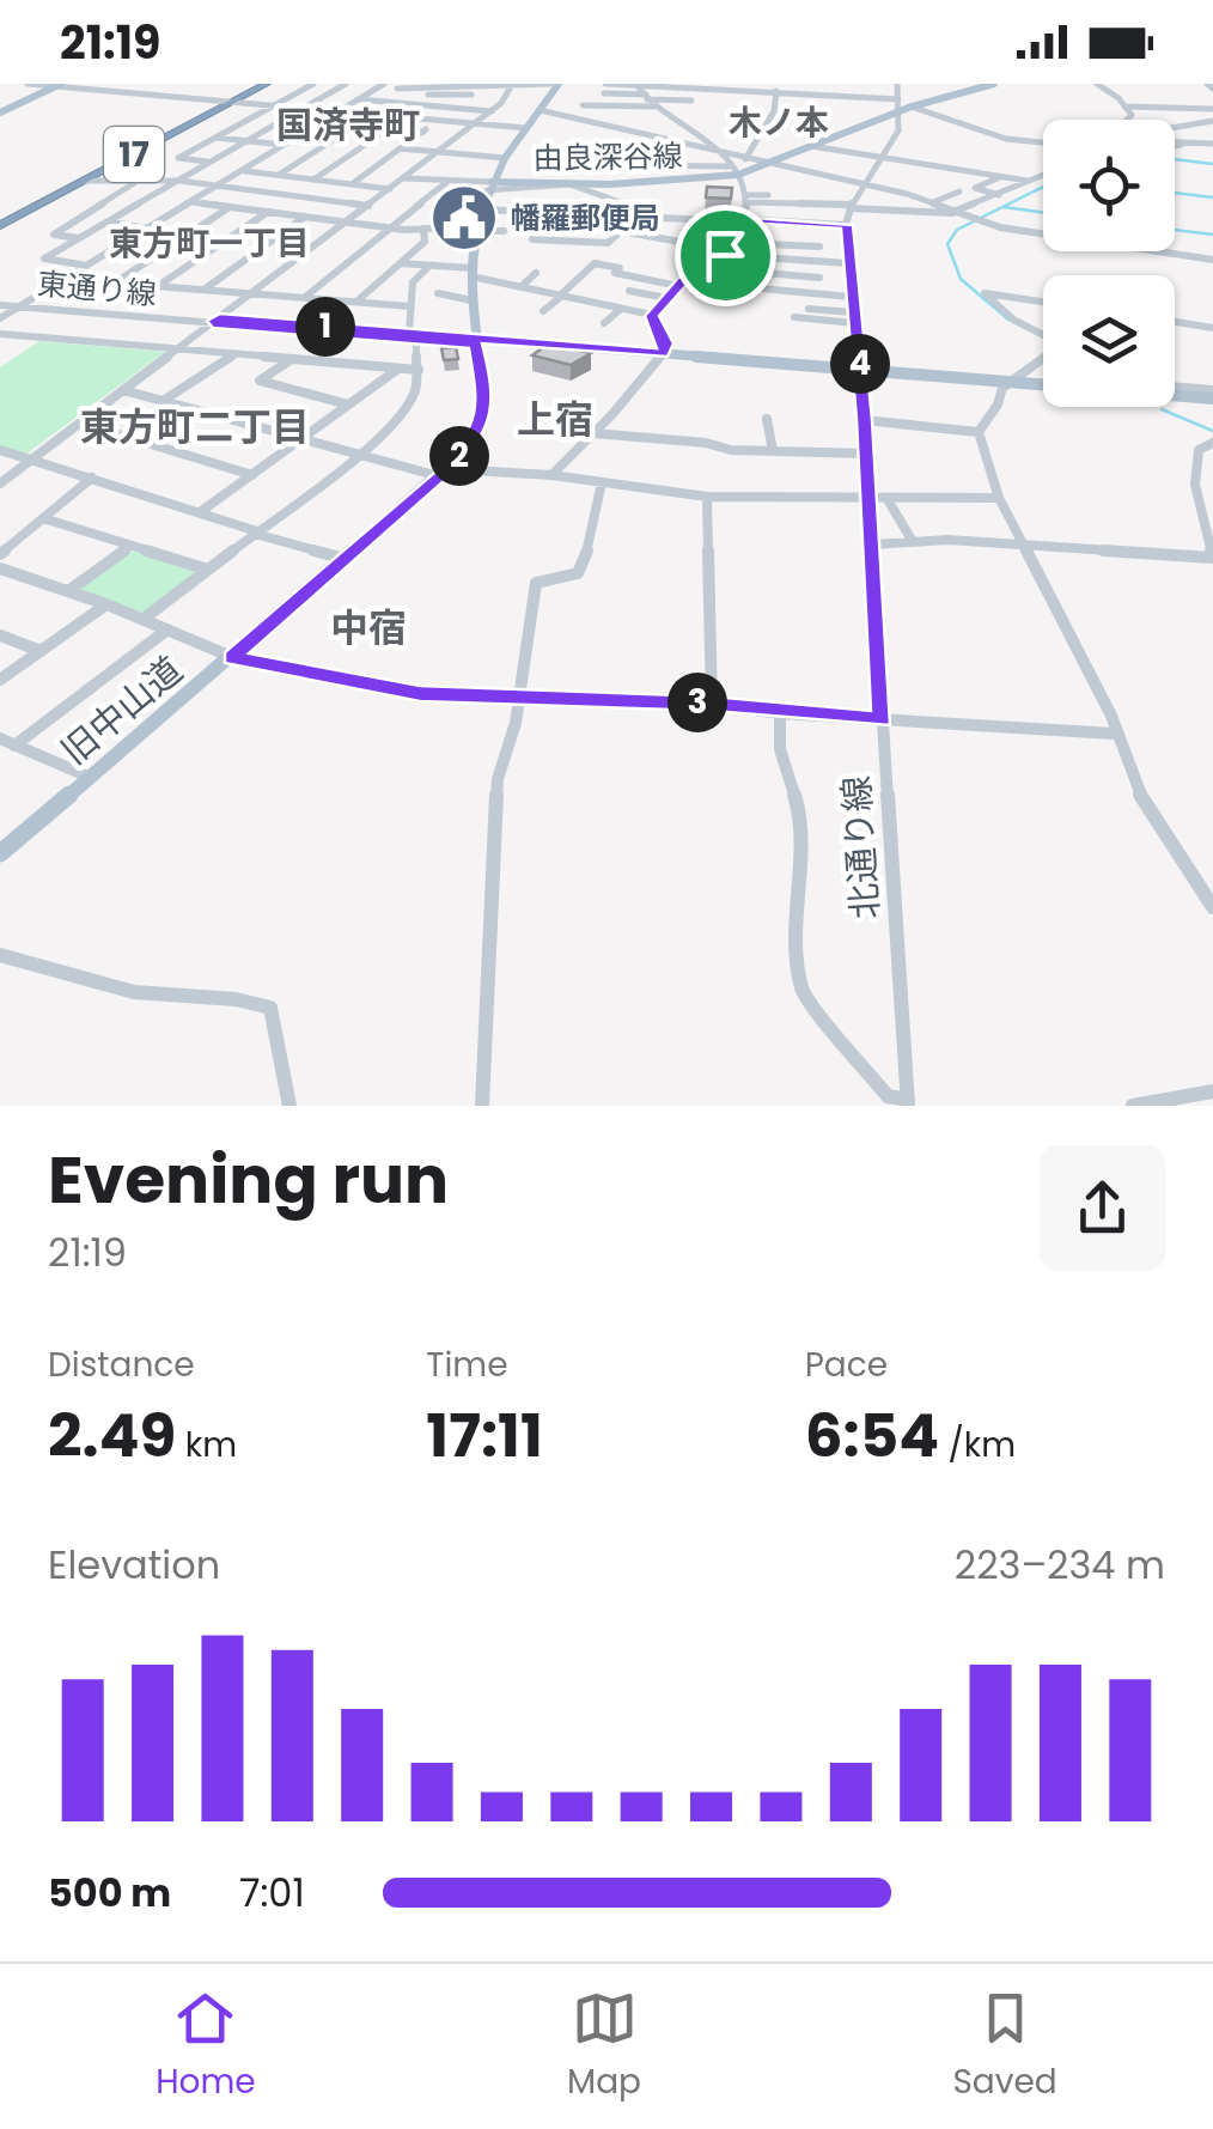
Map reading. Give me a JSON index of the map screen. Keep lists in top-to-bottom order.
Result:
{
  "streets": {
    "highway": ["17"],
    "main road": ["由良深谷線", "旧中山道"],
    "street": ["東通り線", "北通り線"]
  },
  "crossings": [
    ["由良深谷線", "旧中山道"],
    ["東通り線", "旧中山道"]
  ],
  "districts": [
    "木ノ本",
    "国済寺町",
    "東方町一丁目",
    "上宿",
    "東方町二丁目",
    "中宿"
  ],
  "places": {
    "public building": ["幡羅郵便局"]
  },
  "page": {
    "status": "21:19",
    "pins": [
      "1",
      "4",
      "2",
      "3"
    ],
    "heading": ["Evening run", "21:19"],
    "stats": [
      ["Distance", "2.49 km"],
      ["Time", "17:11"],
      ["Pace", "6:54 /km"]
    ],
    "chart": ["Elevation", "223–234 m"],
    "list": [
      {
        "name": "500 m",
        "note": "7:01"
      }
    ],
    "tabs": ["Home", "Map", "Saved"]
  }
}
